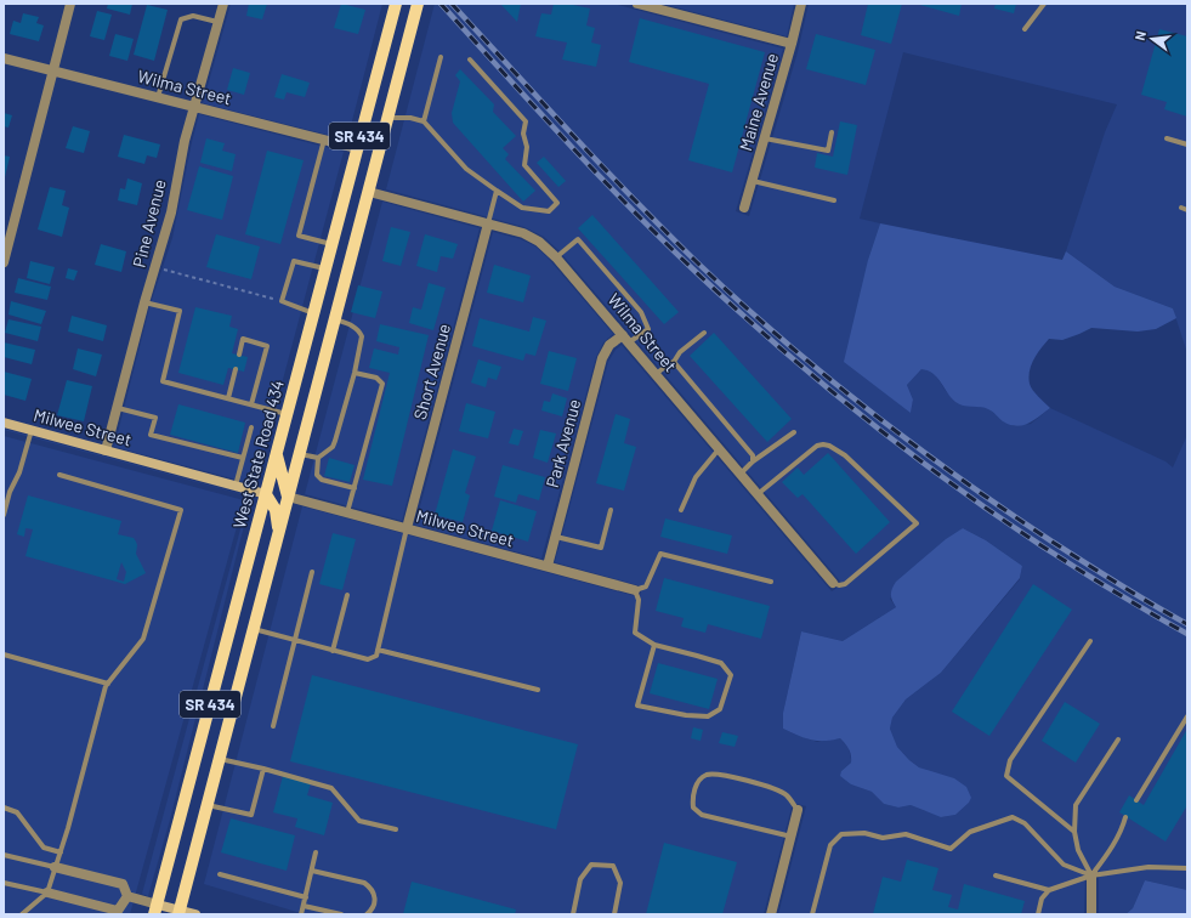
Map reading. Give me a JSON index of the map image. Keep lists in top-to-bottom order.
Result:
{
  "streets": {
    "main road": ["SR 434", "West State Road 434"],
    "street": [
      "Wilma Street",
      "Maine Avenue",
      "Pine Avenue",
      "Short Avenue",
      "Milwee Street",
      "Park Avenue"
    ]
  },
  "crossings": [
    ["Wilma Street", "SR 434"],
    ["Wilma Street", "Pine Avenue"],
    ["Wilma Street", "Short Avenue"],
    ["Wilma Street", "Park Avenue"],
    ["Wilma Street", "West State Road 434"],
    ["SR 434", "Milwee Street"],
    ["Pine Avenue", "Milwee Street"],
    ["Short Avenue", "Milwee Street"],
    ["Milwee Street", "Park Avenue"],
    ["Milwee Street", "West State Road 434"]
  ],
  "north": "left"
}
